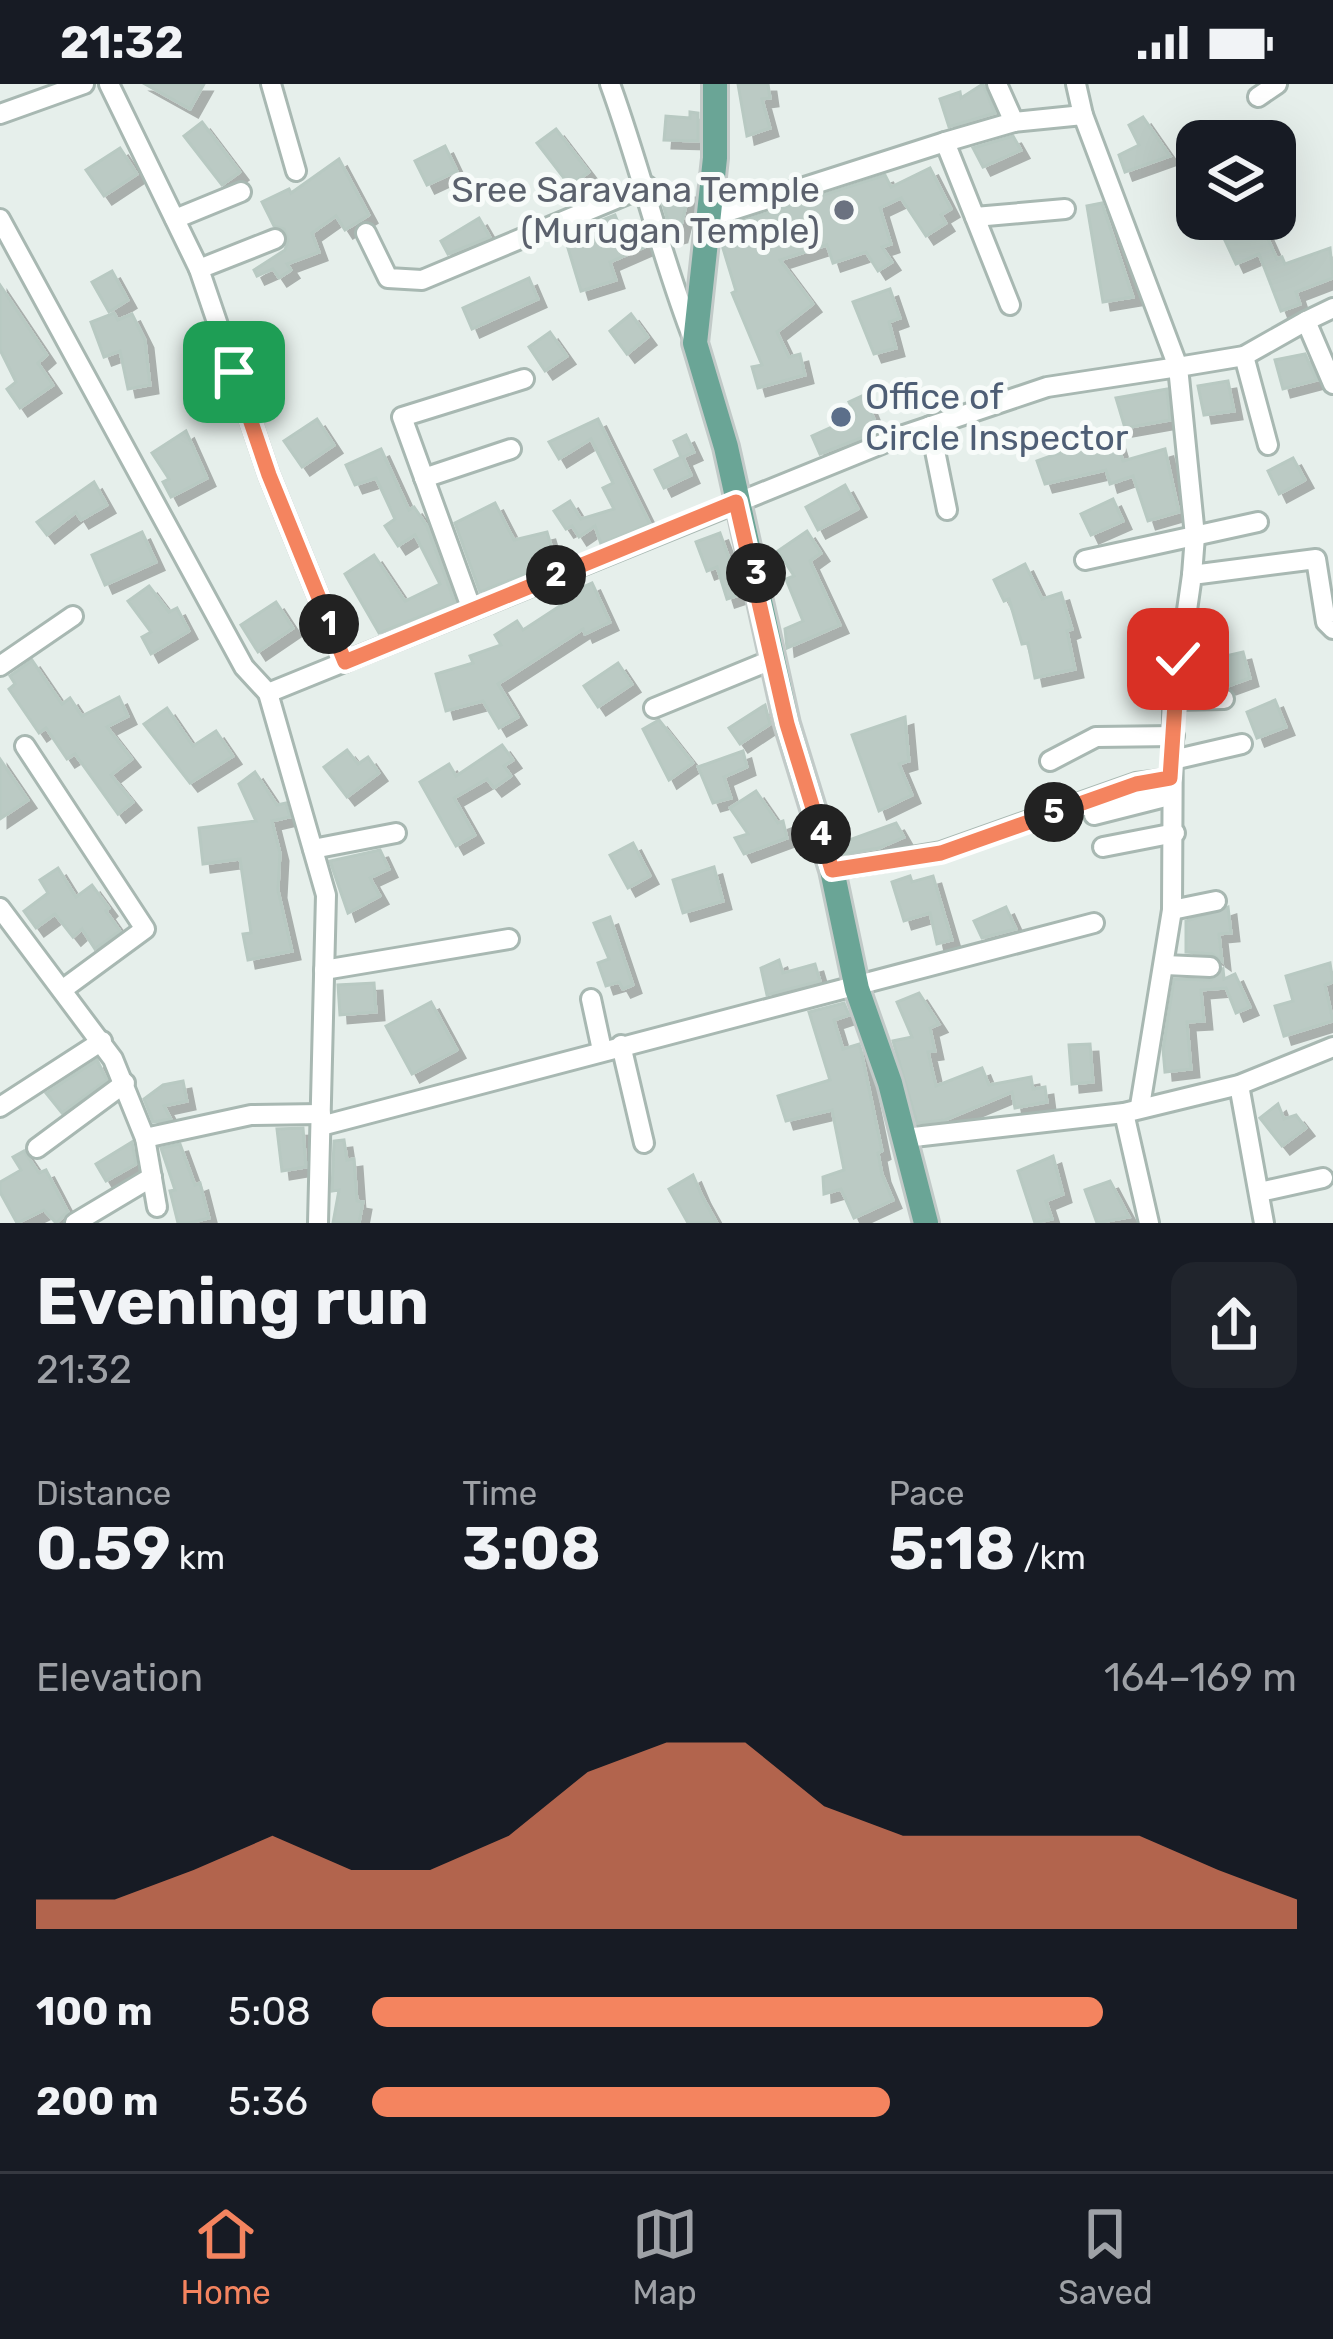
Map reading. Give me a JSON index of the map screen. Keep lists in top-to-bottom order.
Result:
{
  "places": ["Sree Saravana Temple (Murugan Temple)", "Office of Circle Inspector"],
  "page": {
    "status": "21:32",
    "pins": [
      "3",
      "2",
      "1",
      "5",
      "4"
    ],
    "heading": ["Evening run", "21:32"],
    "stats": [
      ["Distance", "0.59 km"],
      ["Time", "3:08"],
      ["Pace", "5:18 /km"]
    ],
    "chart": ["Elevation", "164–169 m"],
    "list": [
      {
        "name": "100 m",
        "note": "5:08"
      },
      {
        "name": "200 m",
        "note": "5:36"
      }
    ],
    "tabs": ["Home", "Map", "Saved"]
  }
}
